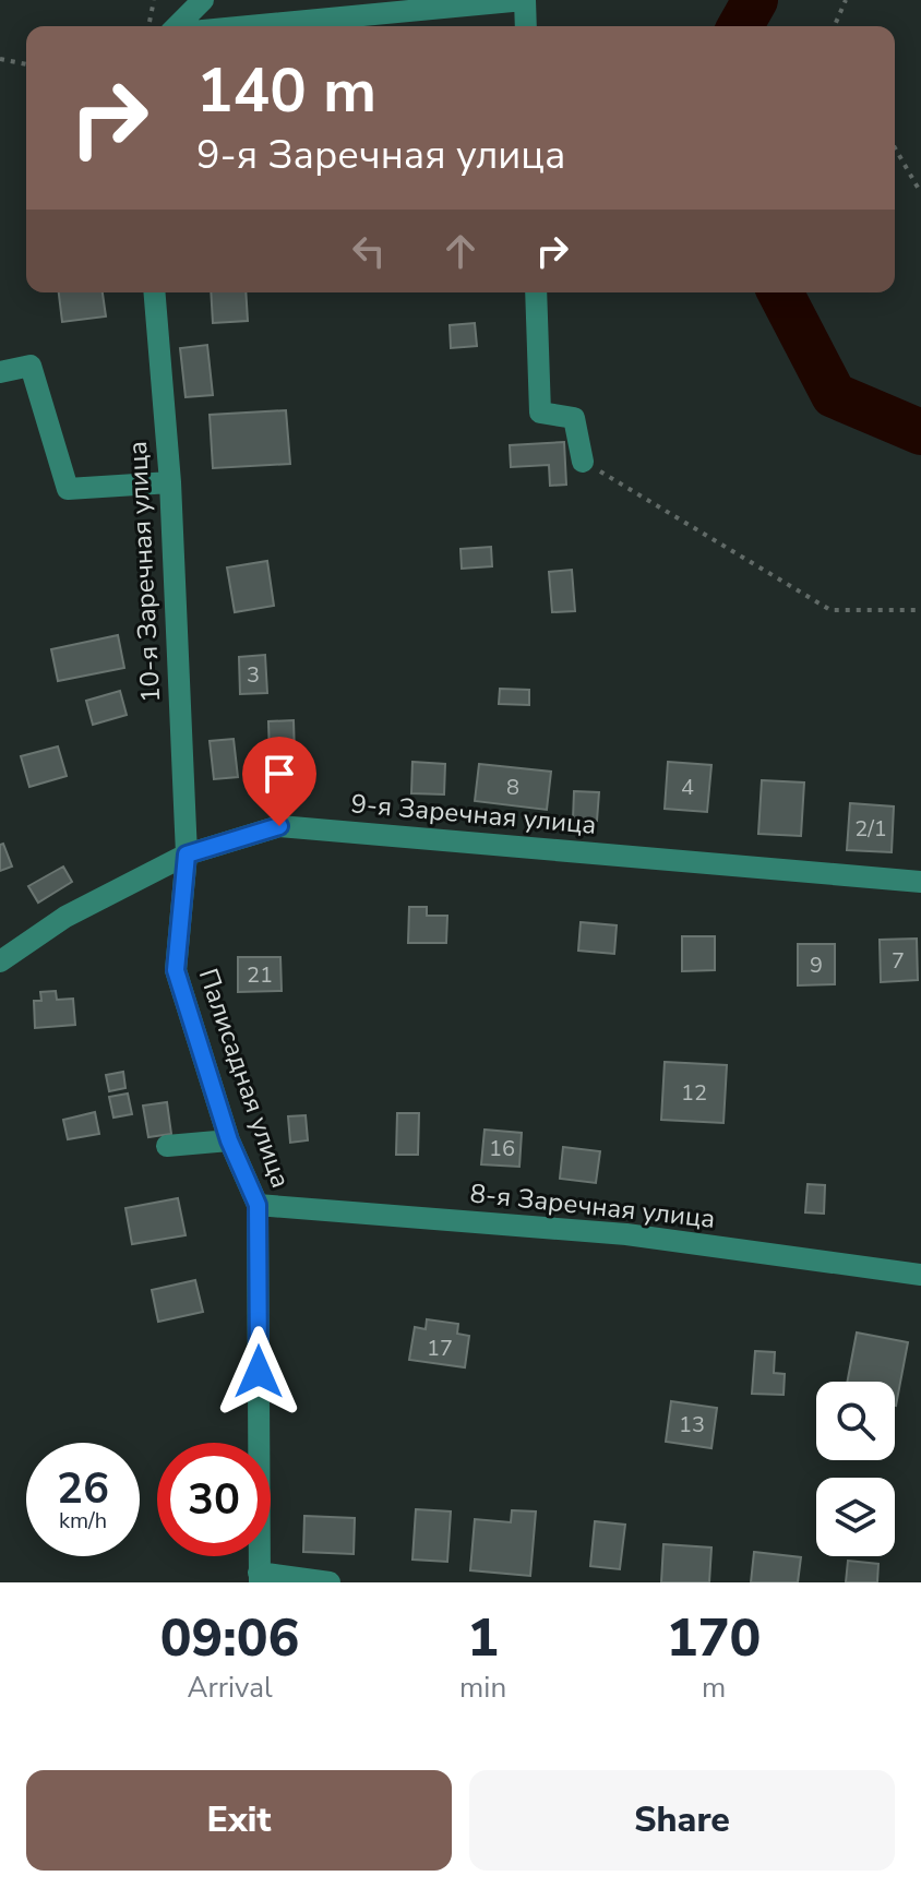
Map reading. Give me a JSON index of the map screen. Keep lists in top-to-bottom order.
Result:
{
  "streets": {
    "street": [
      "10-я Заречная улица",
      "9-я Заречная улица",
      "Палисадная улица",
      "8-я Заречная улица"
    ]
  },
  "crossings": [
    ["10-я Заречная улица", "9-я Заречная улица"],
    ["10-я Заречная улица", "Палисадная улица"],
    ["9-я Заречная улица", "Палисадная улица"],
    ["Палисадная улица", "8-я Заречная улица"]
  ],
  "house_numbers": [
    "3",
    "8",
    "4",
    "2/1",
    "7",
    "9",
    "21",
    "12",
    "16",
    "17",
    "13"
  ],
  "page": {
    "turn": ["140 m", "9-я Заречная улица"],
    "speed": "26 km/h",
    "limit": "30",
    "eta": [
      "09:06",
      "Arrival",
      "1",
      "min",
      "170",
      "m"
    ],
    "buttons": ["Exit", "Share"]
  }
}
